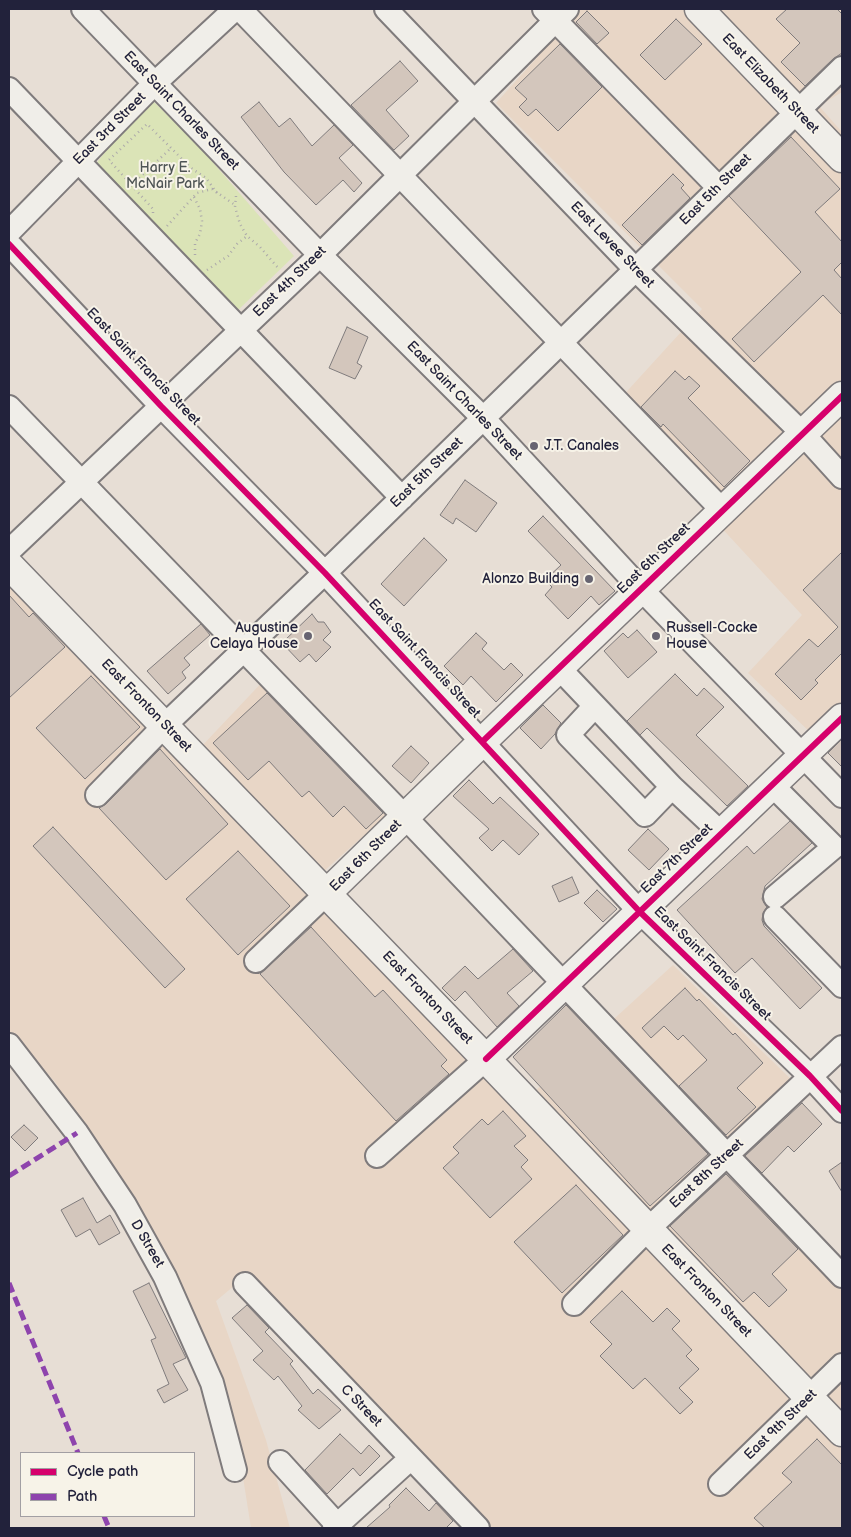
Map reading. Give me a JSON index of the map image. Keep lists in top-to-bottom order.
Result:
{
  "streets": {
    "main road": [
      "East Elizabeth Street",
      "East 6th Street",
      "East Fronton Street",
      "East 7th Street"
    ],
    "street": [
      "East Saint Charles Street",
      "East 3rd Street",
      "East 5th Street",
      "East Levee Street",
      "East 4th Street",
      "East Saint Francis Street",
      "East 8th Street",
      "D Street",
      "C Street",
      "East 9th Street"
    ]
  },
  "crossings": [
    ["East Elizabeth Street", "East 5th Street"],
    ["East Saint Charles Street", "East 3rd Street"],
    ["East Saint Charles Street", "East 5th Street"],
    ["East Saint Charles Street", "East 4th Street"],
    ["East Saint Charles Street", "East 6th Street"],
    ["East Saint Charles Street", "East 7th Street"],
    ["East 5th Street", "East Levee Street"],
    ["East 5th Street", "East Saint Francis Street"],
    ["East 5th Street", "East Fronton Street"],
    ["East Levee Street", "East 4th Street"],
    ["East Levee Street", "East 6th Street"],
    ["East 4th Street", "East Saint Francis Street"],
    ["East Saint Francis Street", "East 6th Street"],
    ["East Saint Francis Street", "East 7th Street"],
    ["East Saint Francis Street", "East 8th Street"],
    ["East 6th Street", "East Fronton Street"],
    ["East Fronton Street", "East 7th Street"],
    ["East Fronton Street", "East 8th Street"],
    ["East Fronton Street", "East 9th Street"]
  ],
  "parks": ["Harry E. McNair Park"],
  "places": [
    "J.T. Canales",
    "Alonzo Building",
    "Augustine Celaya House",
    "Russell-Cocke House"
  ],
  "legend": ["Cycle path", "Path"]
}
